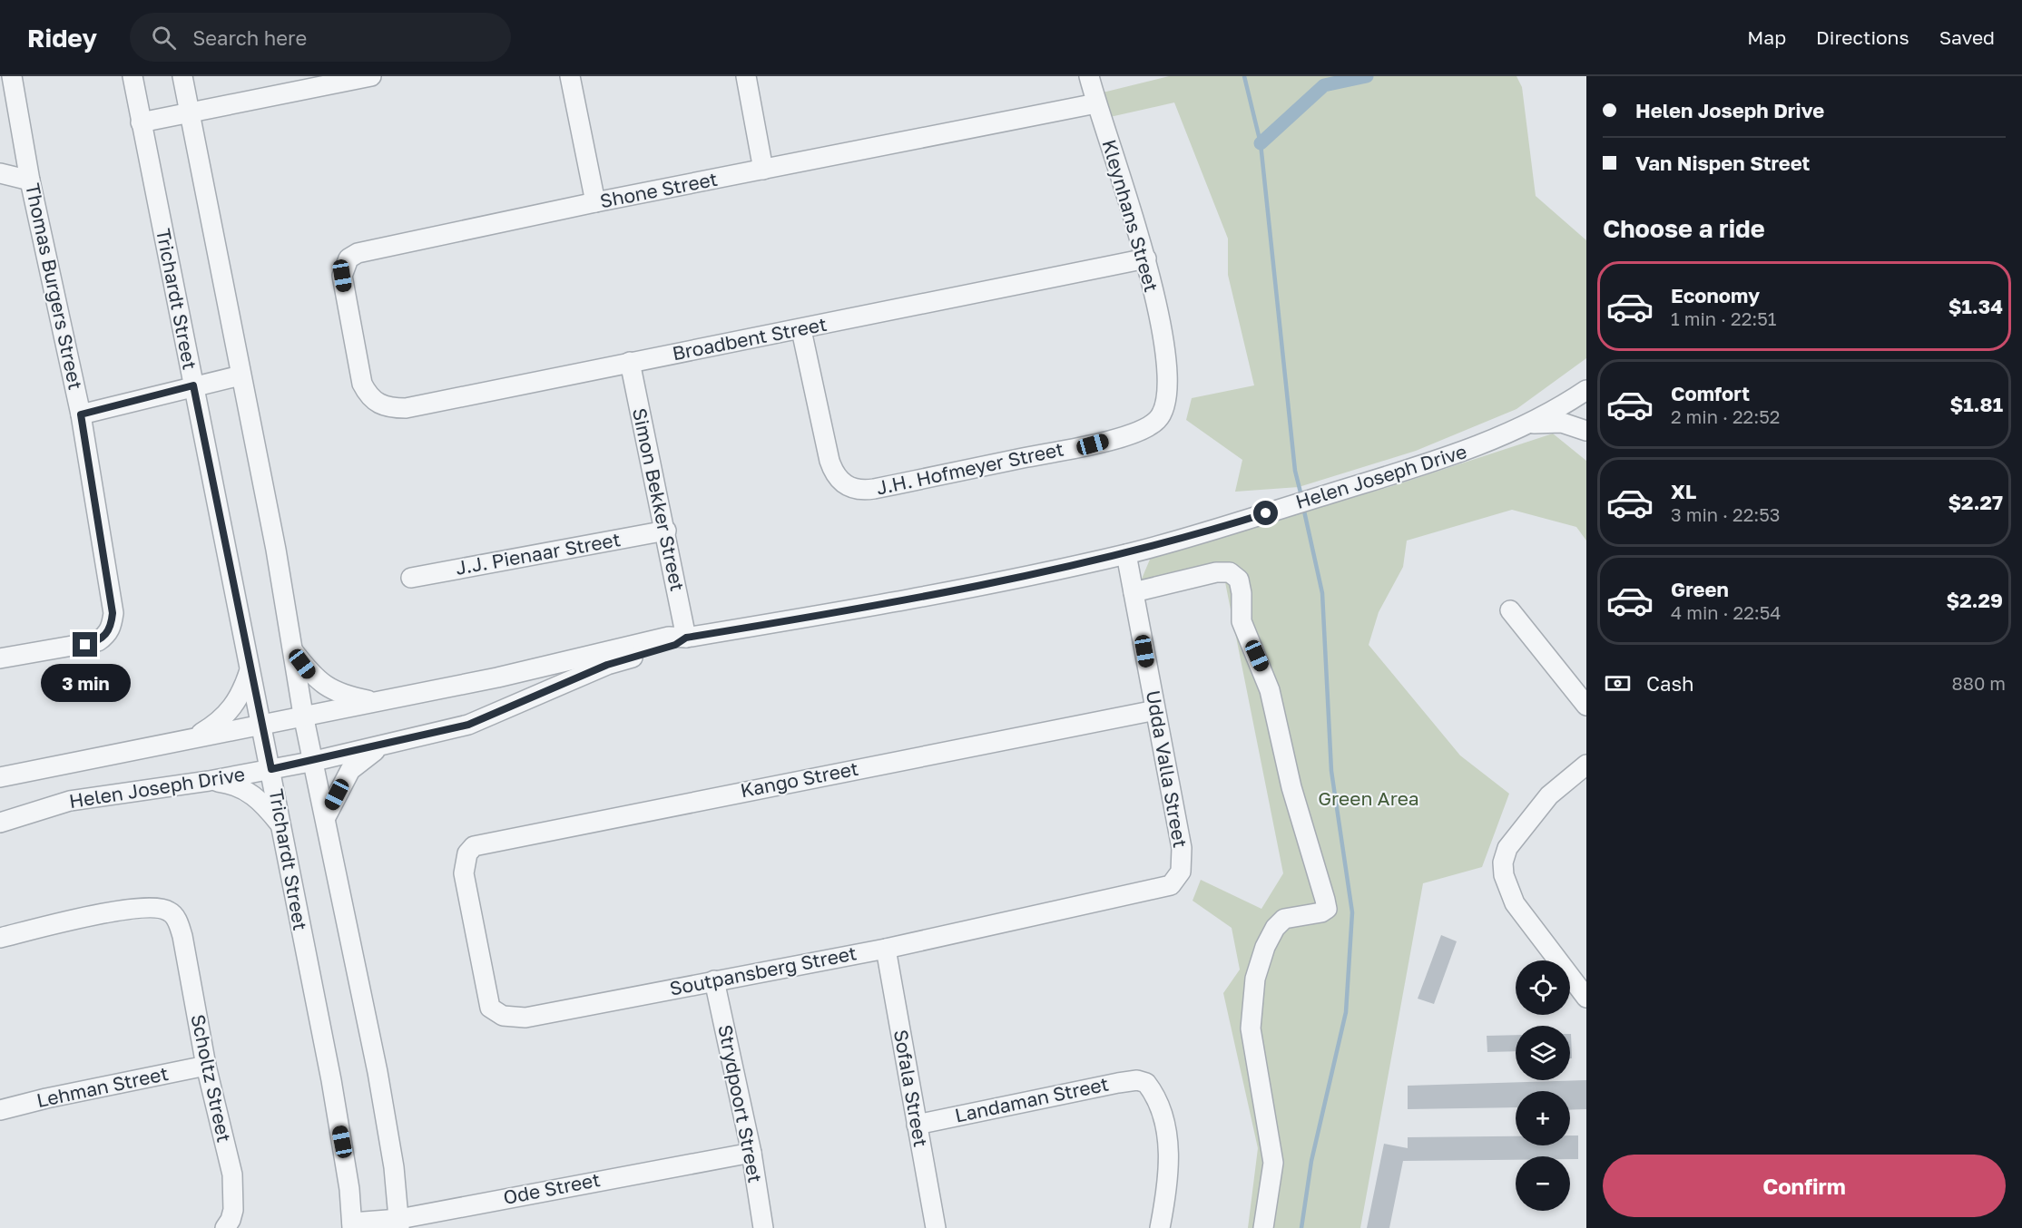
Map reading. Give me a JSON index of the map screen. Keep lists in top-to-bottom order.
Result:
{
  "streets": {
    "street": [
      "Shone Street",
      "Kleynhans Street",
      "Thomas Burgers Street",
      "Trichardt Street",
      "Broadbent Street",
      "J.H. Hofmeyer Street",
      "Helen Joseph Drive",
      "Simon Bekker Street",
      "J.J. Pienaar Street",
      "Udda Valla Street",
      "Kango Street",
      "Soutpansberg Street",
      "Scholtz Street",
      "Lehman Street",
      "Sofala Street",
      "Landaman Street",
      "Strydpoort Street",
      "Ode Street"
    ]
  },
  "crossings": [
    ["Shone Street", "Kleynhans Street"],
    ["Shone Street", "Broadbent Street"],
    ["Kleynhans Street", "Broadbent Street"],
    ["Kleynhans Street", "J.H. Hofmeyer Street"],
    ["Trichardt Street", "Helen Joseph Drive"],
    ["Trichardt Street", "Ode Street"],
    ["Broadbent Street", "J.H. Hofmeyer Street"],
    ["Broadbent Street", "Simon Bekker Street"],
    ["Helen Joseph Drive", "Simon Bekker Street"],
    ["Helen Joseph Drive", "Udda Valla Street"],
    ["Simon Bekker Street", "J.J. Pienaar Street"],
    ["Udda Valla Street", "Kango Street"],
    ["Udda Valla Street", "Soutpansberg Street"],
    ["Kango Street", "Soutpansberg Street"],
    ["Soutpansberg Street", "Sofala Street"],
    ["Soutpansberg Street", "Strydpoort Street"],
    ["Scholtz Street", "Lehman Street"],
    ["Sofala Street", "Landaman Street"],
    ["Strydpoort Street", "Ode Street"]
  ],
  "parks": ["Green Area"],
  "page": {
    "header": "Ridey",
    "search": "Search here",
    "nav": ["Map", "Directions", "Saved"],
    "banner": ["Helen Joseph Drive", "Van Nispen Street"],
    "heading": "Choose a ride",
    "list": [
      {
        "name": "Economy",
        "note": "1 min · 22:51",
        "value": "$1.34"
      },
      {
        "name": "Comfort",
        "note": "2 min · 22:52",
        "value": "$1.81"
      },
      {
        "name": "XL",
        "note": "3 min · 22:53",
        "value": "$2.27"
      },
      {
        "name": "Green",
        "note": "4 min · 22:54",
        "value": "$2.29"
      }
    ],
    "pay": ["Cash", "880 m"],
    "bubble": "3 min",
    "map_buttons": ["+", "−"],
    "buttons": "Confirm"
  }
}
